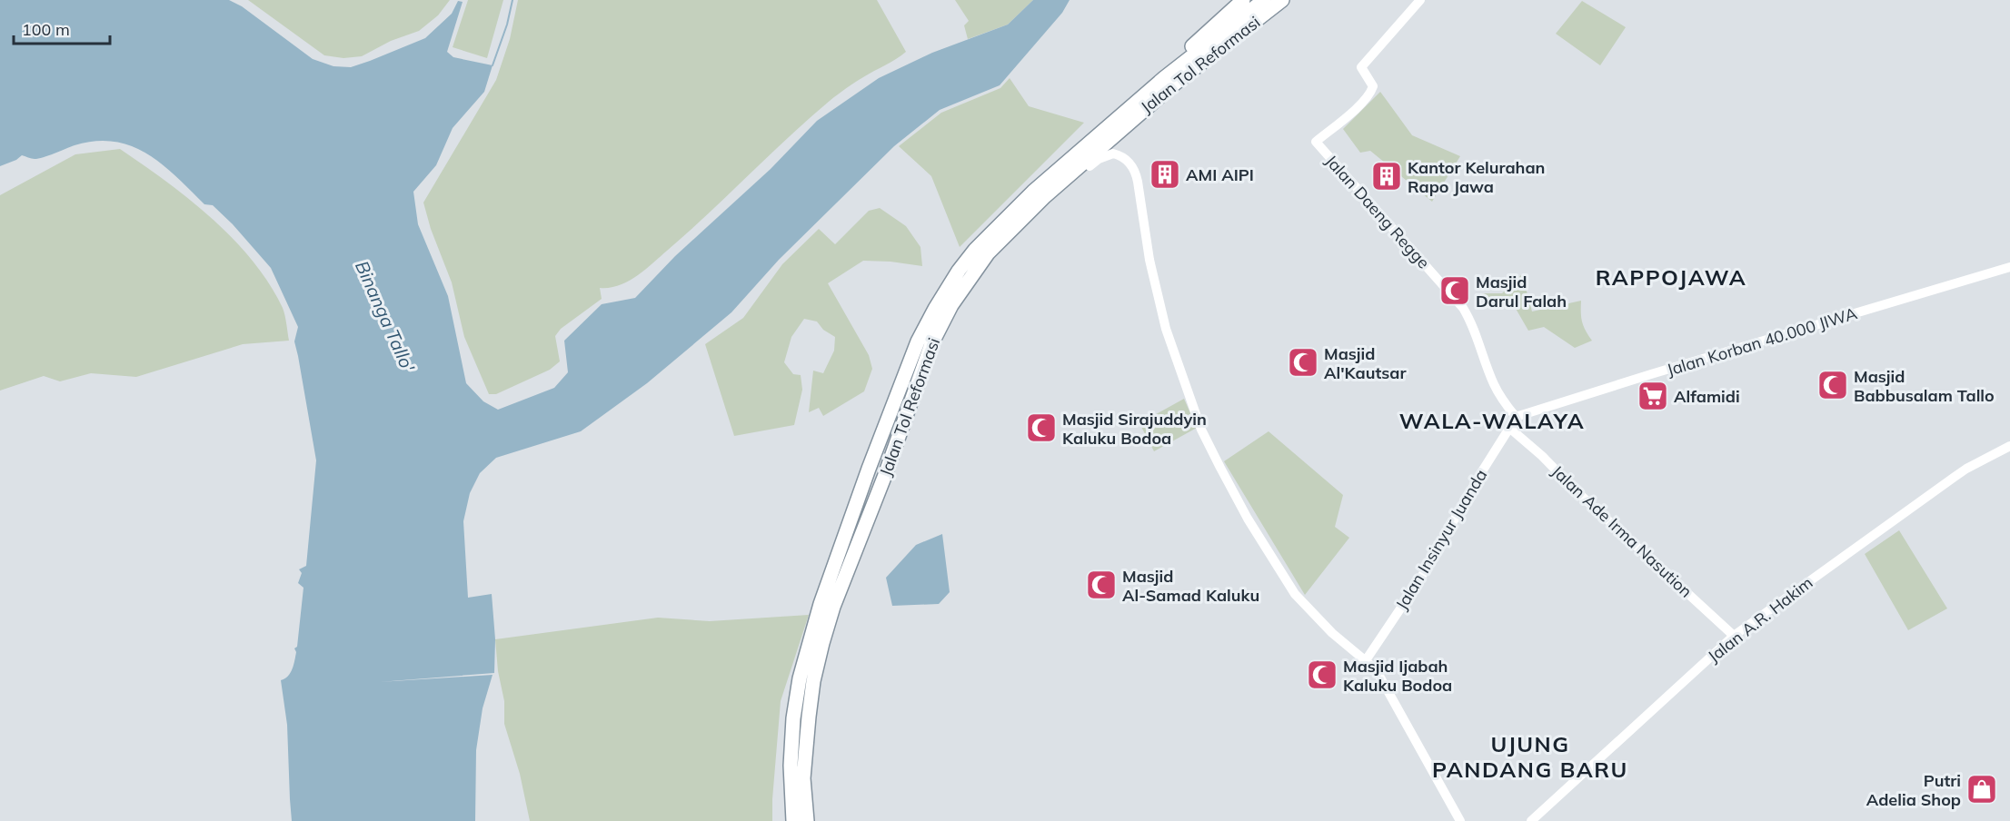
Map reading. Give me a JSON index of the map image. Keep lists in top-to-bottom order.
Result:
{
  "streets": {
    "highway": ["Jalan Tol Reformasi"],
    "street": [
      "Jalan Daeng Regge",
      "Jalan Korban 40.000 JIWA",
      "Jalan Ade Irma Nasution",
      "Jalan Insinyur Juanda",
      "Jalan A.R. Hakim"
    ]
  },
  "crossings": [
    ["Jalan Daeng Regge", "Jalan Korban 40.000 JIWA"],
    ["Jalan Daeng Regge", "Jalan Insinyur Juanda"],
    ["Jalan Korban 40.000 JIWA", "Jalan Insinyur Juanda"],
    ["Jalan Ade Irma Nasution", "Jalan Insinyur Juanda"],
    ["Jalan Ade Irma Nasution", "Jalan A.R. Hakim"]
  ],
  "districts": ["RAPPOJAWA", "WALA-WALAYA", "UJUNG PANDANG BARU"],
  "water": ["Binanga Tallo'"],
  "places": {
    "building": ["AMI AIPI", "Kantor Kelurahan Rapo Jawa"],
    "mosque": [
      "Masjid Darul Falah",
      "Masjid Al'Kautsar",
      "Masjid Babbusalam Tallo",
      "Masjid Sirajuddyin Kaluku Bodoa",
      "Masjid Al-Samad Kaluku",
      "Masjid Ijabah Kaluku Bodoa"
    ],
    "supermarket": ["Alfamidi"],
    "shop": ["Putri Adelia Shop"]
  },
  "scale_bar": "100 m"
}
